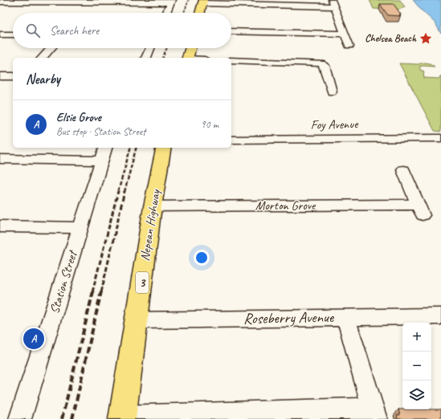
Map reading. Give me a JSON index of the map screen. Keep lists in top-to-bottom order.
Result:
{
  "streets": {
    "highway": ["Nepean Highway", "3"],
    "street": [
      "Foy Avenue",
      "Morton Grove",
      "Station Street",
      "Roseberry Avenue"
    ]
  },
  "crossings": [
    ["Morton Grove", "Nepean Highway"],
    ["Nepean Highway", "Roseberry Avenue"]
  ],
  "places": {
    "place": ["Chelsea Beach"]
  },
  "page": {
    "search": "Search here",
    "heading": "Nearby",
    "list": [
      {
        "mark": "A",
        "name": "Elsie Grove",
        "note": "Bus stop · Station Street",
        "value": "90 m"
      }
    ],
    "map_buttons": ["+", "−"],
    "pins": "A"
  }
}
